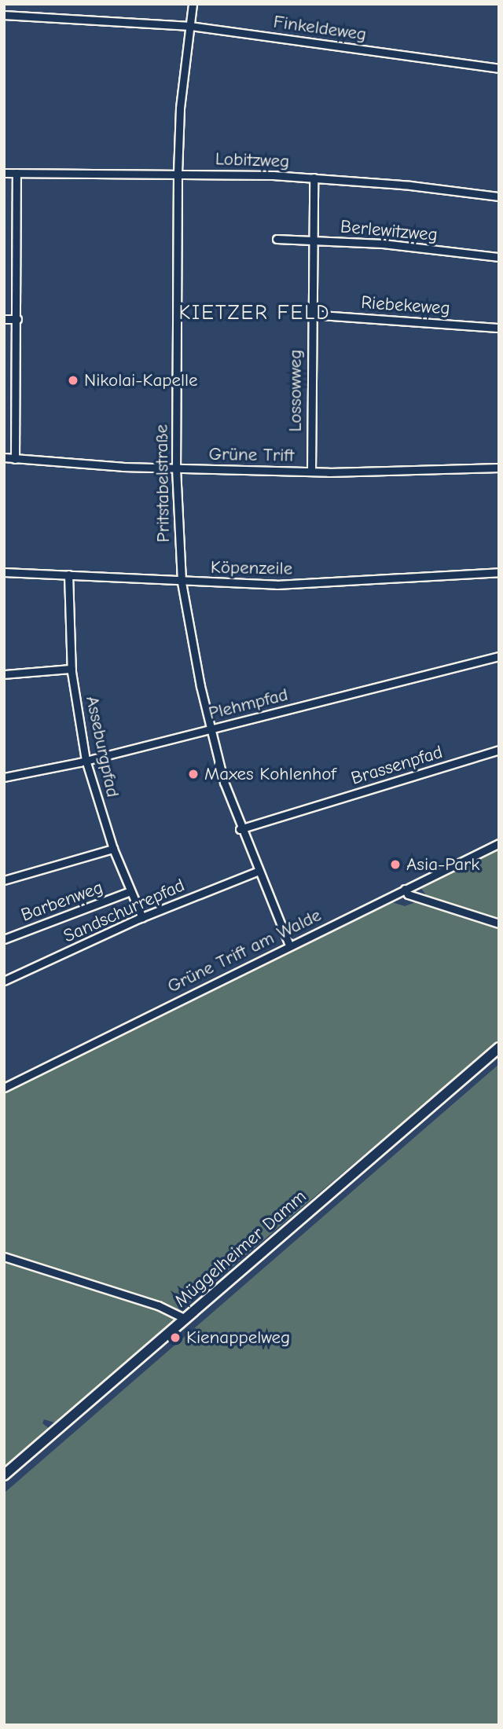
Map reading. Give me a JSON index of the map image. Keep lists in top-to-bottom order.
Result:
{
  "streets": {
    "main road": ["Müggelheimer Damm"],
    "street": [
      "Finkeldeweg",
      "Lobitzweg",
      "Berlewitzweg",
      "Riebekeweg",
      "Lossowweg",
      "Grüne Trift",
      "Pritstabelstraße",
      "Köpenzeile",
      "Plehmpfad",
      "Asseburgpfad",
      "Brassenpfad",
      "Barbenweg",
      "Sandschurrepfad",
      "Grüne Trift am Walde"
    ]
  },
  "crossings": [
    ["Finkeldeweg", "Pritstabelstraße"],
    ["Lobitzweg", "Lossowweg"],
    ["Lobitzweg", "Pritstabelstraße"],
    ["Berlewitzweg", "Lossowweg"],
    ["Riebekeweg", "Lossowweg"],
    ["Lossowweg", "Grüne Trift"],
    ["Grüne Trift", "Pritstabelstraße"],
    ["Pritstabelstraße", "Köpenzeile"],
    ["Pritstabelstraße", "Plehmpfad"],
    ["Pritstabelstraße", "Brassenpfad"],
    ["Pritstabelstraße", "Sandschurrepfad"],
    ["Pritstabelstraße", "Grüne Trift am Walde"],
    ["Köpenzeile", "Asseburgpfad"],
    ["Plehmpfad", "Asseburgpfad"],
    ["Asseburgpfad", "Barbenweg"],
    ["Asseburgpfad", "Sandschurrepfad"]
  ],
  "districts": ["KIETZER FELD"],
  "places": [
    "Nikolai-Kapelle",
    "Maxes Kohlenhof",
    "Asia-Park",
    "Kienappelweg"
  ]
}
